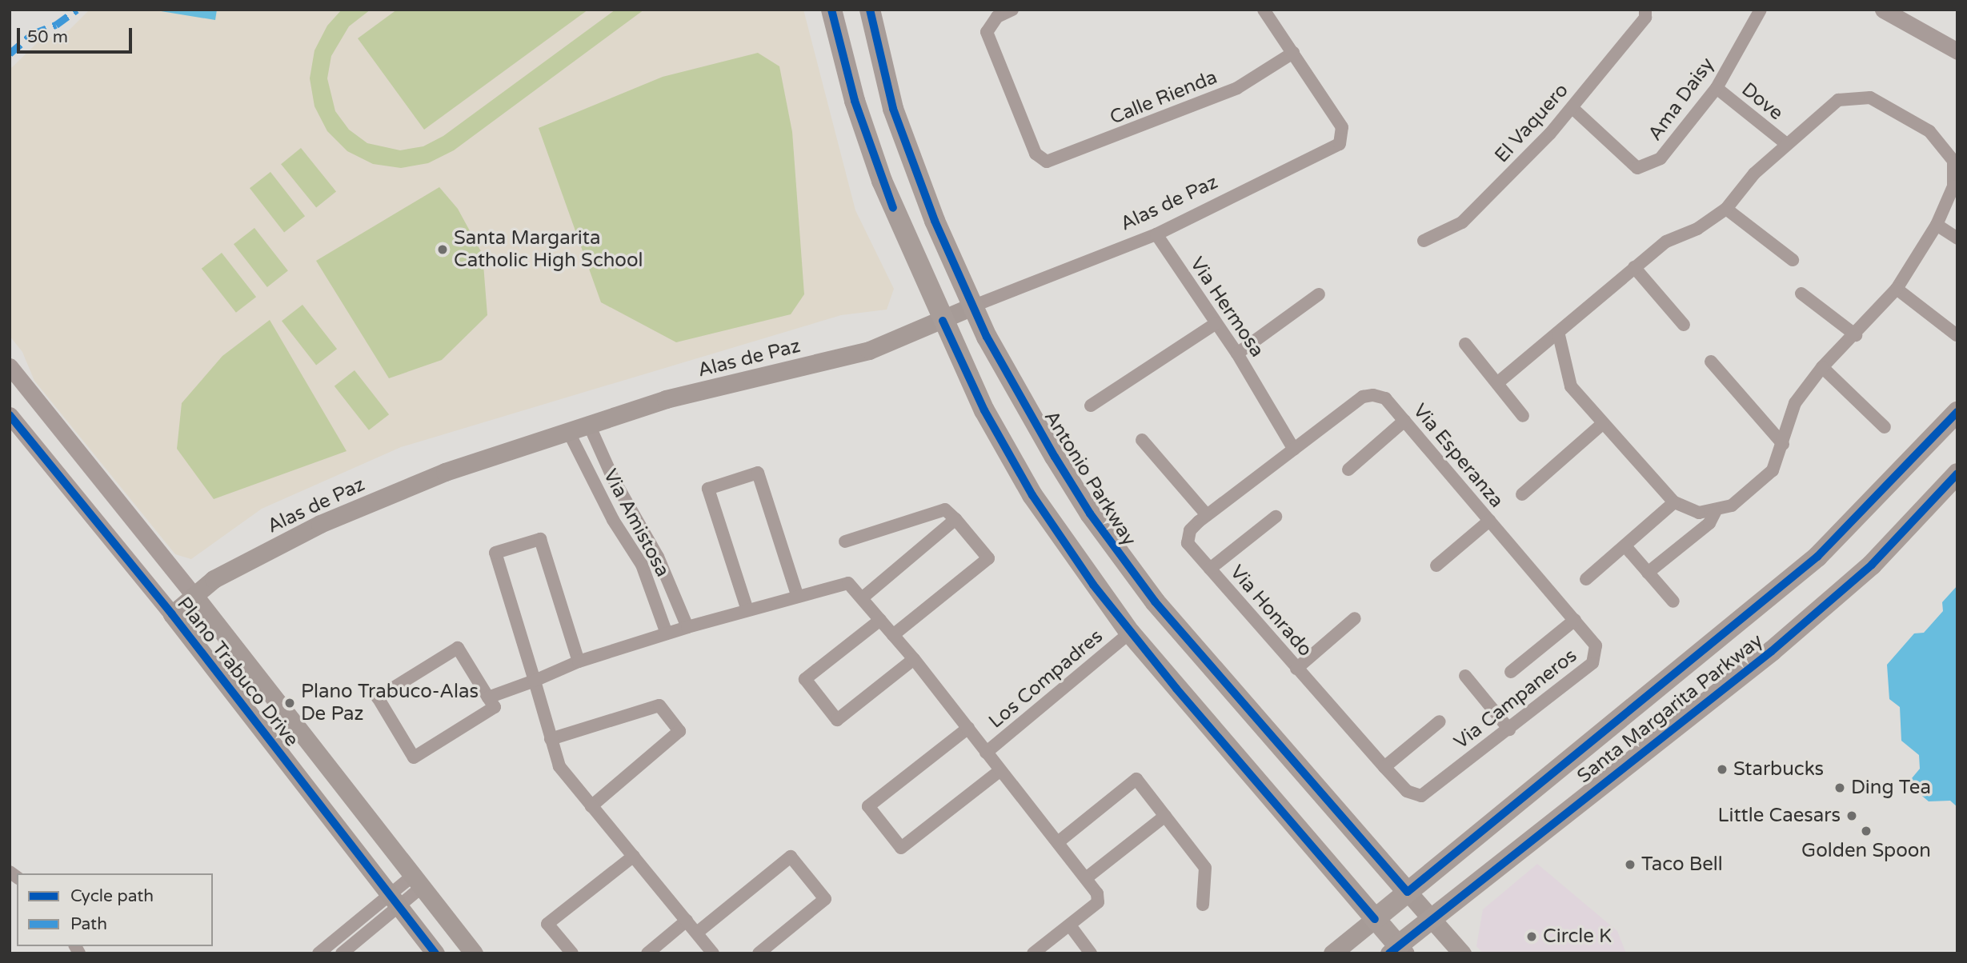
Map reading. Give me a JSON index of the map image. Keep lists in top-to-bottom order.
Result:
{
  "streets": {
    "main road": [
      "Alas de Paz",
      "Antonio Parkway",
      "Plano Trabuco Drive",
      "Santa Margarita Parkway"
    ],
    "street": [
      "Calle Rienda",
      "Ama Daisy",
      "Dove",
      "El Vaquero",
      "Via Hermosa",
      "Via Esperanza",
      "Via Amistosa",
      "Via Honrado",
      "Los Compadres",
      "Via Campaneros"
    ]
  },
  "crossings": [
    ["Calle Rienda", "Alas de Paz"],
    ["Ama Daisy", "Dove"],
    ["Ama Daisy", "El Vaquero"],
    ["Alas de Paz", "Via Hermosa"],
    ["Alas de Paz", "Antonio Parkway"],
    ["Alas de Paz", "Via Amistosa"],
    ["Alas de Paz", "Plano Trabuco Drive"],
    ["Via Hermosa", "Via Esperanza"],
    ["Via Esperanza", "Via Honrado"],
    ["Via Esperanza", "Via Campaneros"],
    ["Antonio Parkway", "Santa Margarita Parkway"],
    ["Via Honrado", "Via Campaneros"]
  ],
  "places": [
    "Santa Margarita Catholic High School",
    "Plano Trabuco-Alas De Paz",
    "Starbucks",
    "Ding Tea",
    "Little Caesars",
    "Golden Spoon",
    "Taco Bell",
    "Circle K"
  ],
  "legend": ["Cycle path", "Path"],
  "scale_bar": "50 m"
}
